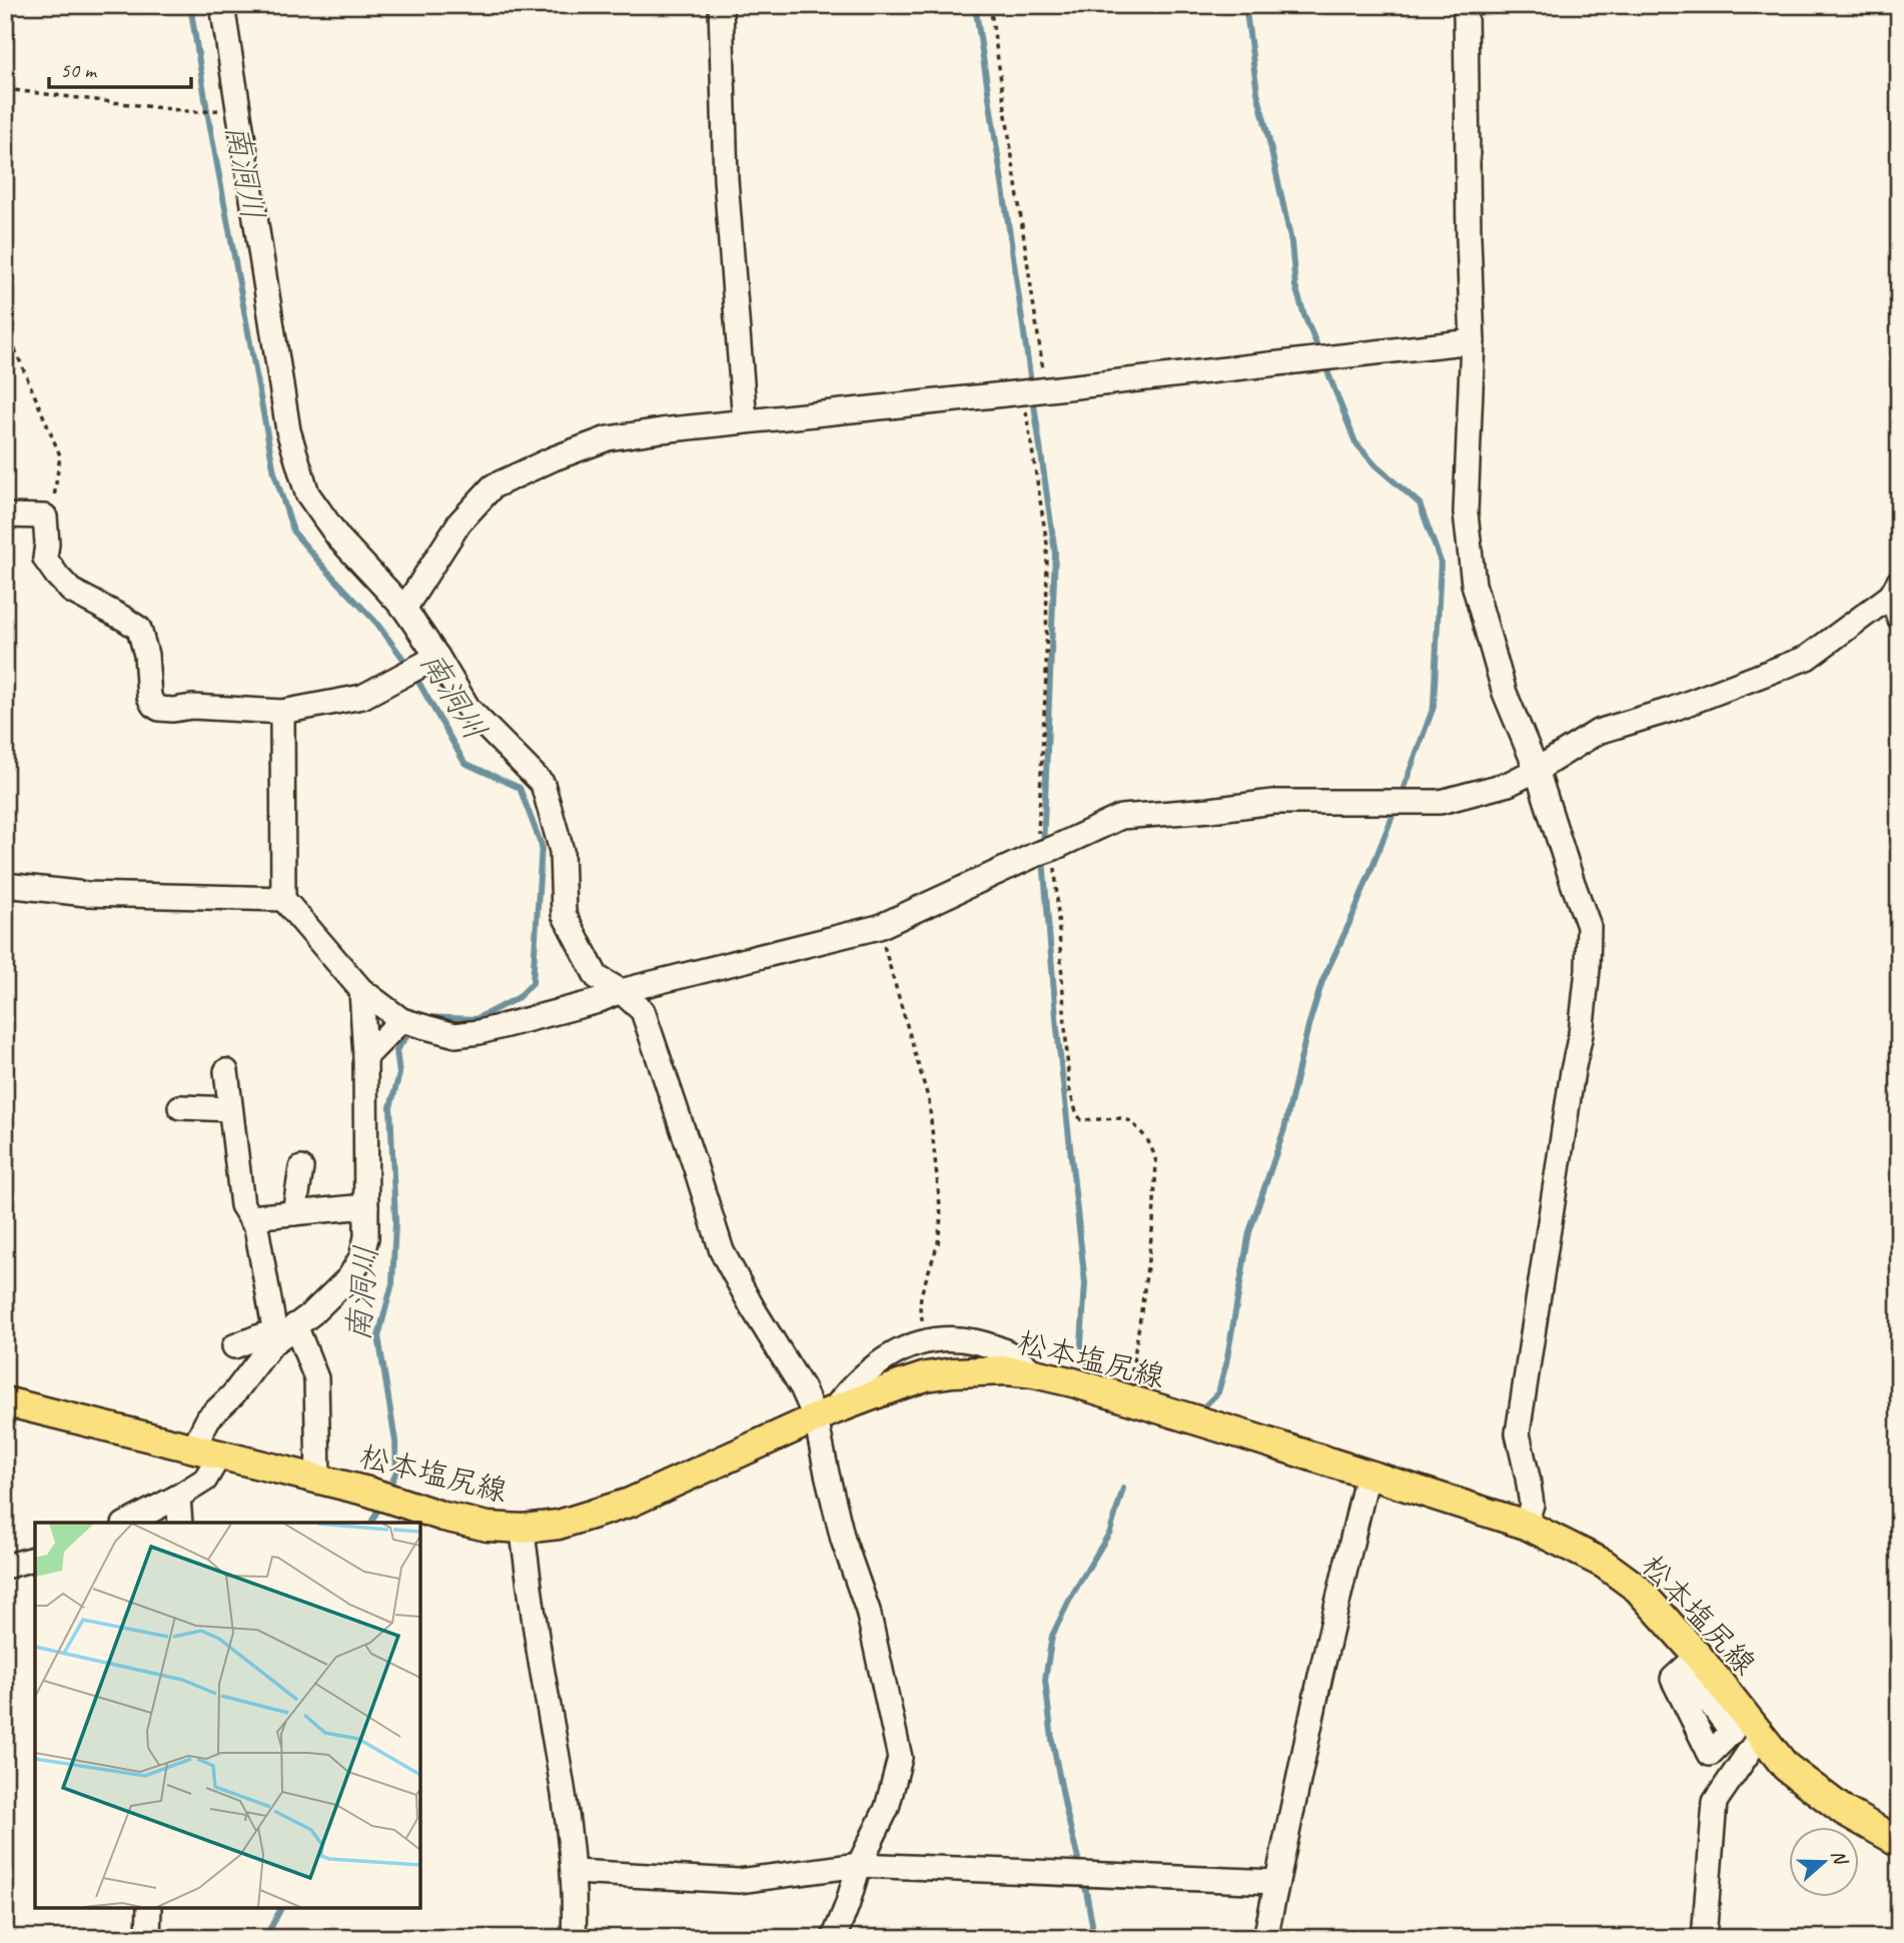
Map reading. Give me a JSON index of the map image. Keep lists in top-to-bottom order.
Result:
{
  "streets": {
    "main road": ["松本塩尻線"]
  },
  "water": ["南洞川"],
  "scale_bar": "50 m",
  "north": "right"
}
